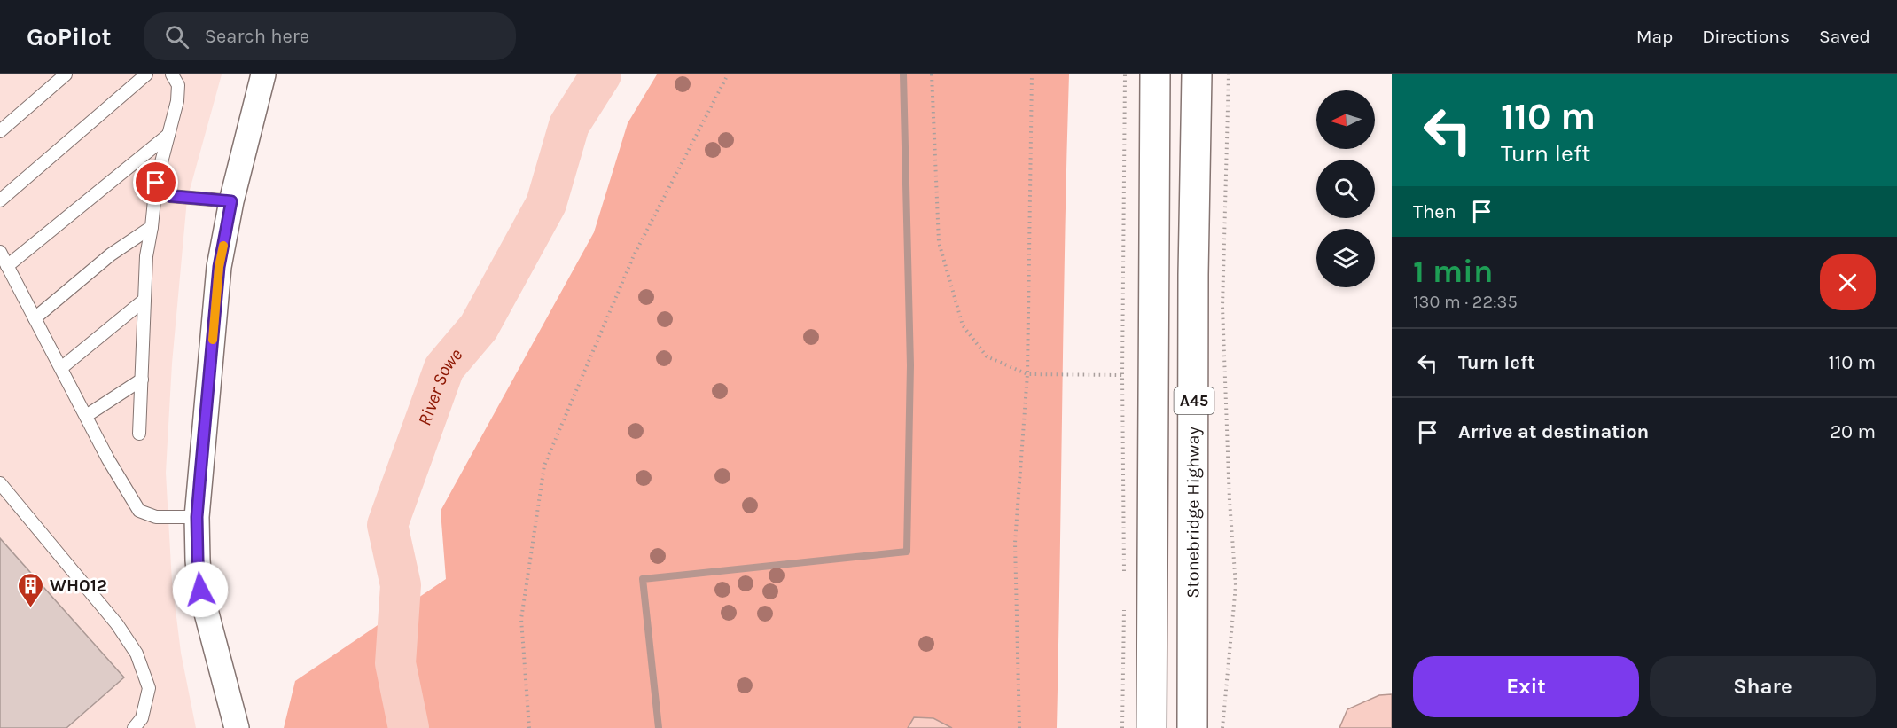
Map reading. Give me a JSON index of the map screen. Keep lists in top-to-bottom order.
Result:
{
  "streets": {
    "highway": ["A45", "Stonebridge Highway"]
  },
  "water": ["River Sowe"],
  "places": {
    "building": ["WH012"]
  },
  "north": "left",
  "page": {
    "header": "GoPilot",
    "search": "Search here",
    "nav": ["Map", "Directions", "Saved"],
    "turn": ["110 m", "Turn left"],
    "then": "Then",
    "heading": ["1 min", "130 m · 22:35"],
    "list": [
      {
        "name": "Turn left",
        "value": "110 m"
      },
      {
        "name": "Arrive at destination",
        "value": "20 m"
      }
    ],
    "buttons": ["Exit", "Share"]
  }
}
